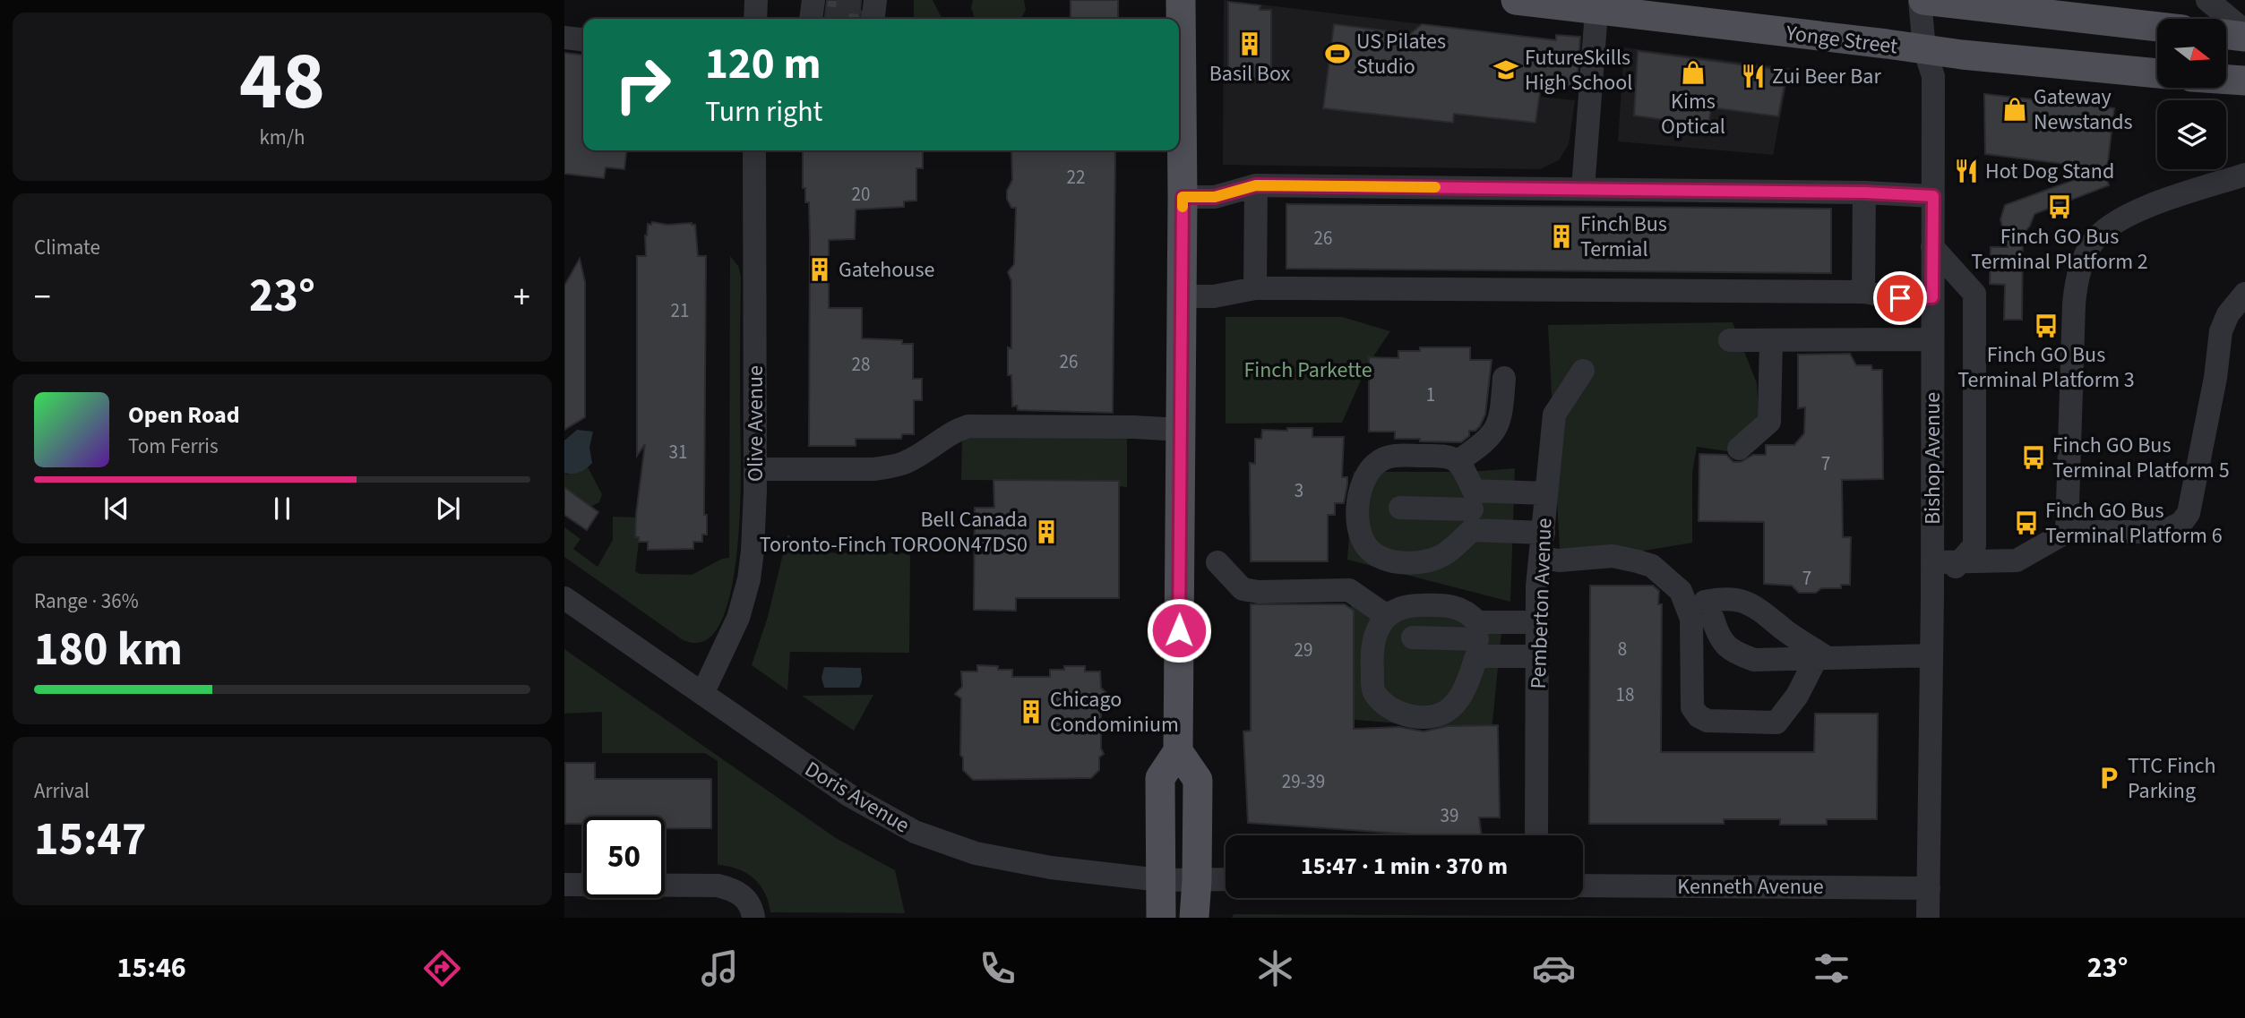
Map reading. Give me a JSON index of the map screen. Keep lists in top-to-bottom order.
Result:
{
  "streets": {
    "main road": ["Yonge Street"],
    "street": [
      "Olive Avenue",
      "Bishop Avenue",
      "Pemberton Avenue",
      "Doris Avenue",
      "Kenneth Avenue"
    ]
  },
  "crossings": [
    ["Yonge Street", "Bishop Avenue"],
    ["Olive Avenue", "Doris Avenue"],
    ["Bishop Avenue", "Kenneth Avenue"]
  ],
  "parks": ["Finch Parkette"],
  "places": {
    "building": [
      "Basil Box",
      "Finch Bus Termial",
      "Gatehouse",
      "Bell Canada Toronto-Finch TOROON47DS0",
      "Chicago Condominium"
    ],
    "sports": ["US Pilates Studio"],
    "school or university": ["FutureSkills High School"],
    "shop": ["Kims Optical", "Gateway Newstands"],
    "restaurant": ["Zui Beer Bar", "Hot Dog Stand"],
    "bus stop": [
      "Finch GO Bus Terminal Platform 2",
      "Finch GO Bus Terminal Platform 3",
      "Finch GO Bus Terminal Platform 5",
      "Finch GO Bus Terminal Platform 6"
    ],
    "parking": ["TTC Finch Parking"]
  },
  "house_numbers": [
    "22",
    "20",
    "26",
    "21",
    "26",
    "28",
    "1",
    "31",
    "7",
    "3",
    "7",
    "8",
    "29",
    "18",
    "29-39",
    "39"
  ],
  "north": "right",
  "page": {
    "tile": [
      ["48", "km/h"],
      "Climate",
      ["Range · 36%", "180 km"],
      ["Arrival", "15:47"]
    ],
    "turn": ["120 m", "Turn right"],
    "heat": ["−", "23°", "+"],
    "song": ["Open Road", "Tom Ferris"],
    "limit": "50",
    "trip": "15:47 · 1 min · 370 m",
    "tabs": ["15:46", "23°"]
  }
}
